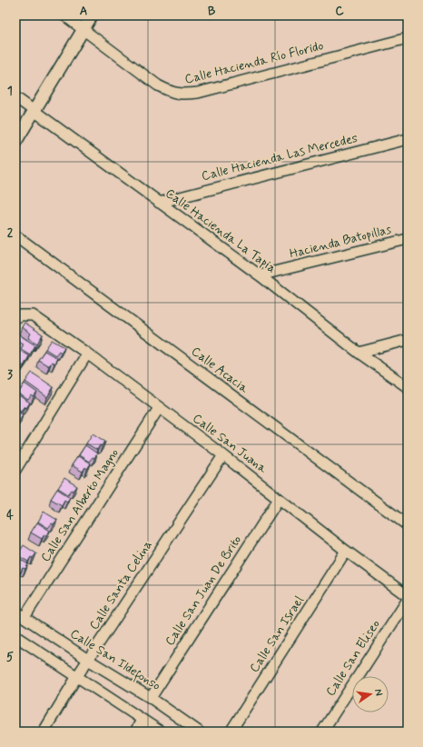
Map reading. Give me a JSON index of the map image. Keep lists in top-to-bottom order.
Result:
{
  "streets": {
    "street": [
      "Calle Hacienda Río Florido",
      "Calle Hacienda Las Mercedes",
      "Calle Hacienda La Tapia",
      "Hacienda Batopillas",
      "Calle Acacia",
      "Calle San Juana",
      "Calle San Alberto Magno",
      "Calle Santa Celina",
      "Calle San Juan De Brito",
      "Calle San Israel",
      "Calle San Eliseo",
      "Calle San Ildefonso"
    ]
  },
  "crossings": [
    ["Calle Hacienda Las Mercedes", "Calle Hacienda La Tapia"],
    ["Calle Hacienda La Tapia", "Hacienda Batopillas"],
    ["Calle San Juana", "Calle San Alberto Magno"],
    ["Calle San Juana", "Calle Santa Celina"],
    ["Calle San Juana", "Calle San Juan De Brito"],
    ["Calle San Juana", "Calle San Israel"],
    ["Calle San Alberto Magno", "Calle San Ildefonso"],
    ["Calle Santa Celina", "Calle San Ildefonso"],
    ["Calle San Juan De Brito", "Calle San Ildefonso"]
  ],
  "north": "right",
  "grid": {
    "columns": ["A", "B", "C"],
    "rows": [
      "1",
      "2",
      "3",
      "4",
      "5"
    ]
  }
}
